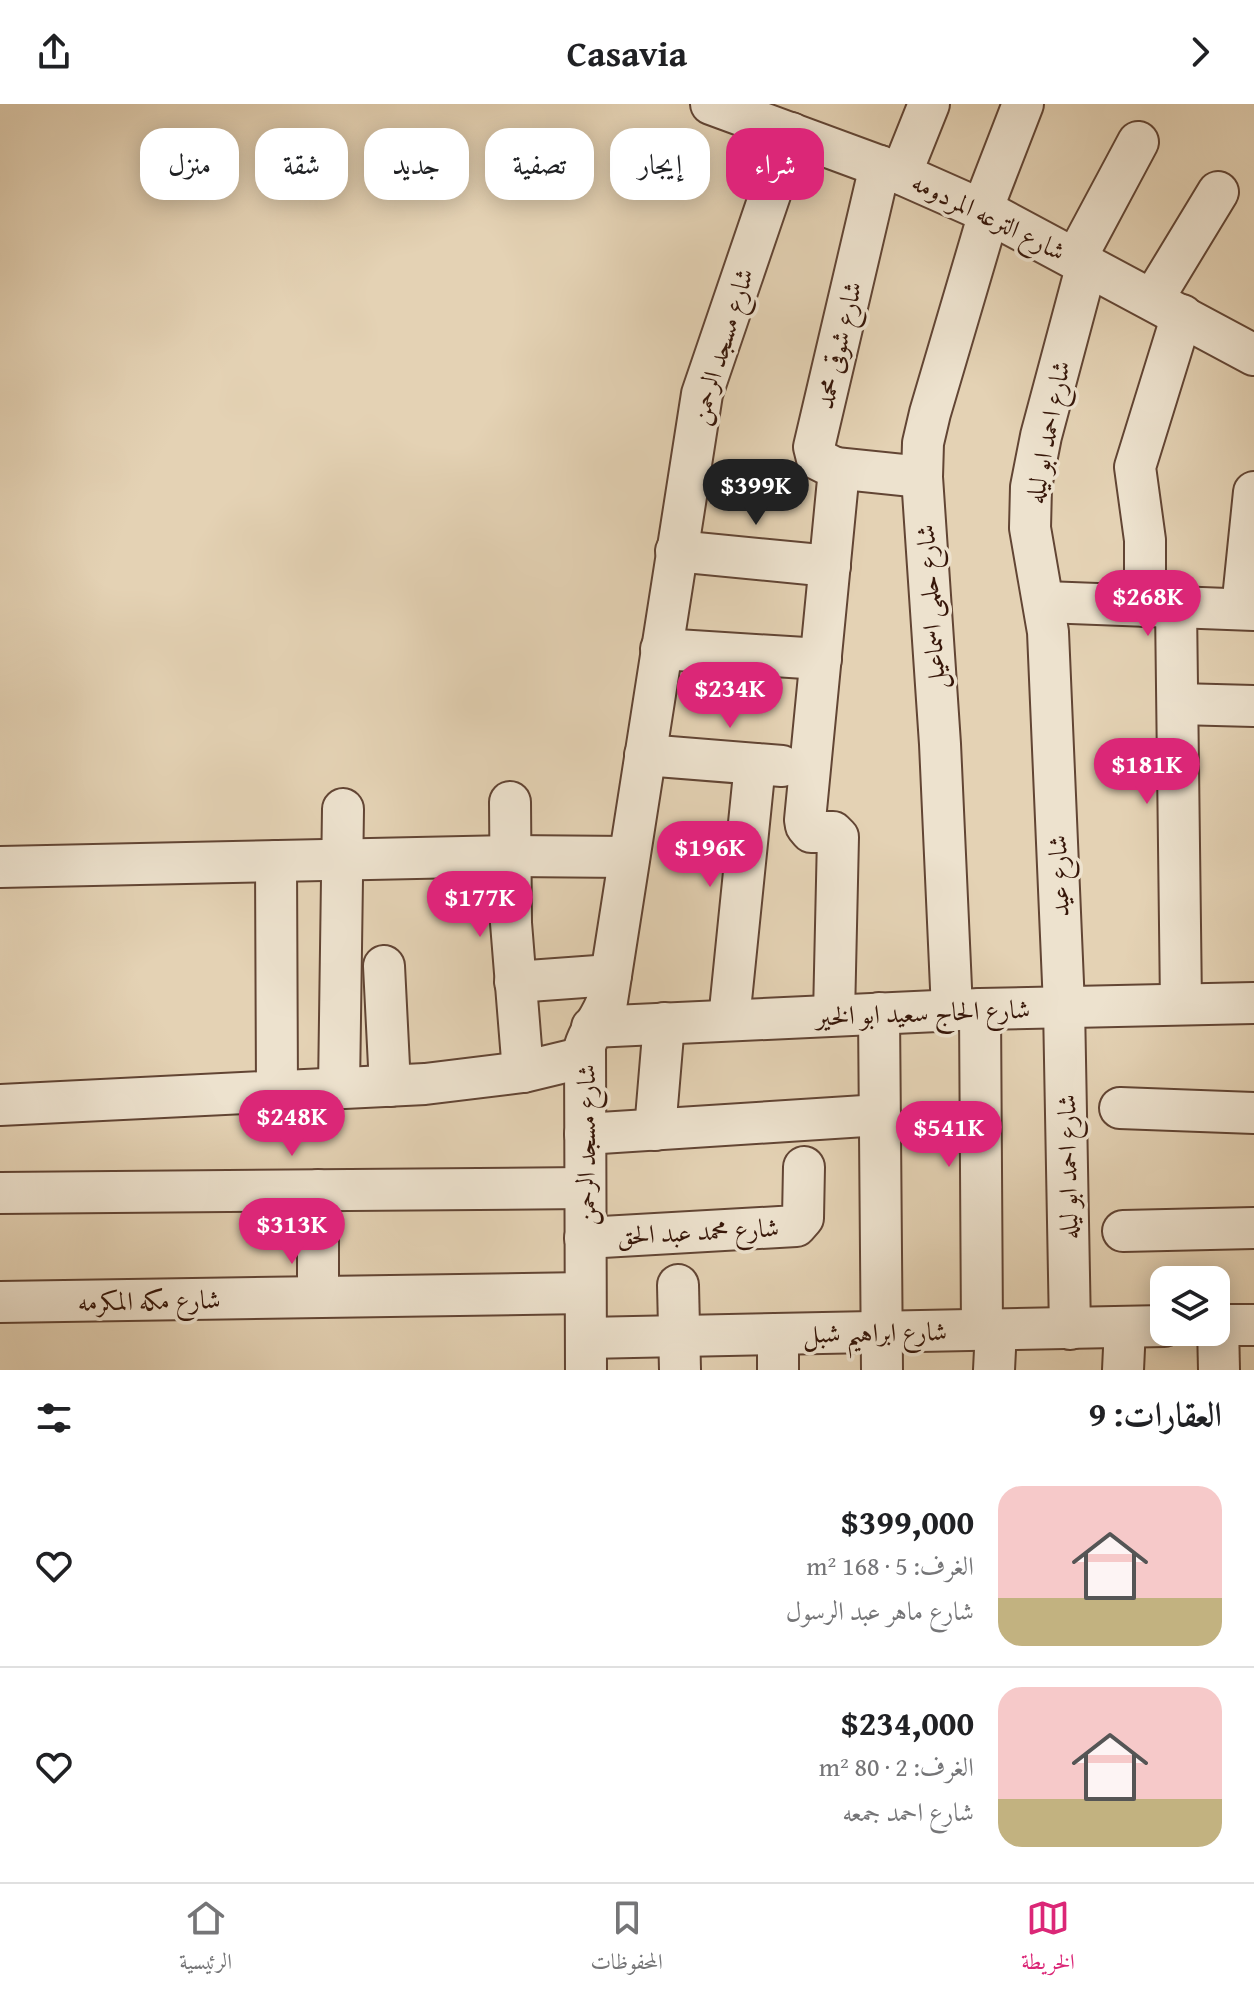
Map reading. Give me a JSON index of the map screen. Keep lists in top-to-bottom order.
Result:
{
  "streets": {
    "street": [
      "شارع الترعه المردومه",
      "شارع شوقى محمد",
      "شارع مسجد الرحمن",
      "شارع احمد ابو ليله",
      "شارع حلمى اسماعيل",
      "شارع عيد",
      "شارع الحاج سعيد ابو الخير",
      "شارع محمد عبد الحق",
      "شارع مكه المكرمه",
      "شارع ابراهيم شبل"
    ]
  },
  "crossings": [
    ["شارع الترعه المردومه", "شارع شوقى محمد"],
    ["شارع الترعه المردومه", "شارع احمد ابو ليله"],
    ["شارع الترعه المردومه", "شارع حلمى اسماعيل"],
    ["شارع مسجد الرحمن", "شارع الحاج سعيد ابو الخير"],
    ["شارع مسجد الرحمن", "شارع محمد عبد الحق"],
    ["شارع مسجد الرحمن", "شارع مكه المكرمه"],
    ["شارع مسجد الرحمن", "شارع ابراهيم شبل"],
    ["شارع احمد ابو ليله", "شارع عيد"],
    ["شارع احمد ابو ليله", "شارع الحاج سعيد ابو الخير"],
    ["شارع احمد ابو ليله", "شارع ابراهيم شبل"],
    ["شارع حلمى اسماعيل", "شارع الحاج سعيد ابو الخير"],
    ["شارع حلمى اسماعيل", "شارع ابراهيم شبل"],
    ["شارع عيد", "شارع الحاج سعيد ابو الخير"]
  ],
  "page": {
    "header": "Casavia",
    "chip": [
      "شراء",
      "إيجار",
      "تصفية",
      "جديد",
      "شقة",
      "منزل"
    ],
    "price": [
      "$399K",
      "$268K",
      "$234K",
      "$181K",
      "$196K",
      "$177K",
      "$248K",
      "$541K",
      "$313K"
    ],
    "heading": "العقارات: 9",
    "list": [
      {
        "name": "$399,000",
        "note": "الغرف: 5 · 168 m² · شارع ماهر عبد الرسول"
      },
      {
        "name": "$234,000",
        "note": "الغرف: 2 · 80 m² · شارع احمد جمعه"
      }
    ],
    "tabs": ["الخريطة", "المحفوظات", "الرئيسية"]
  }
}
